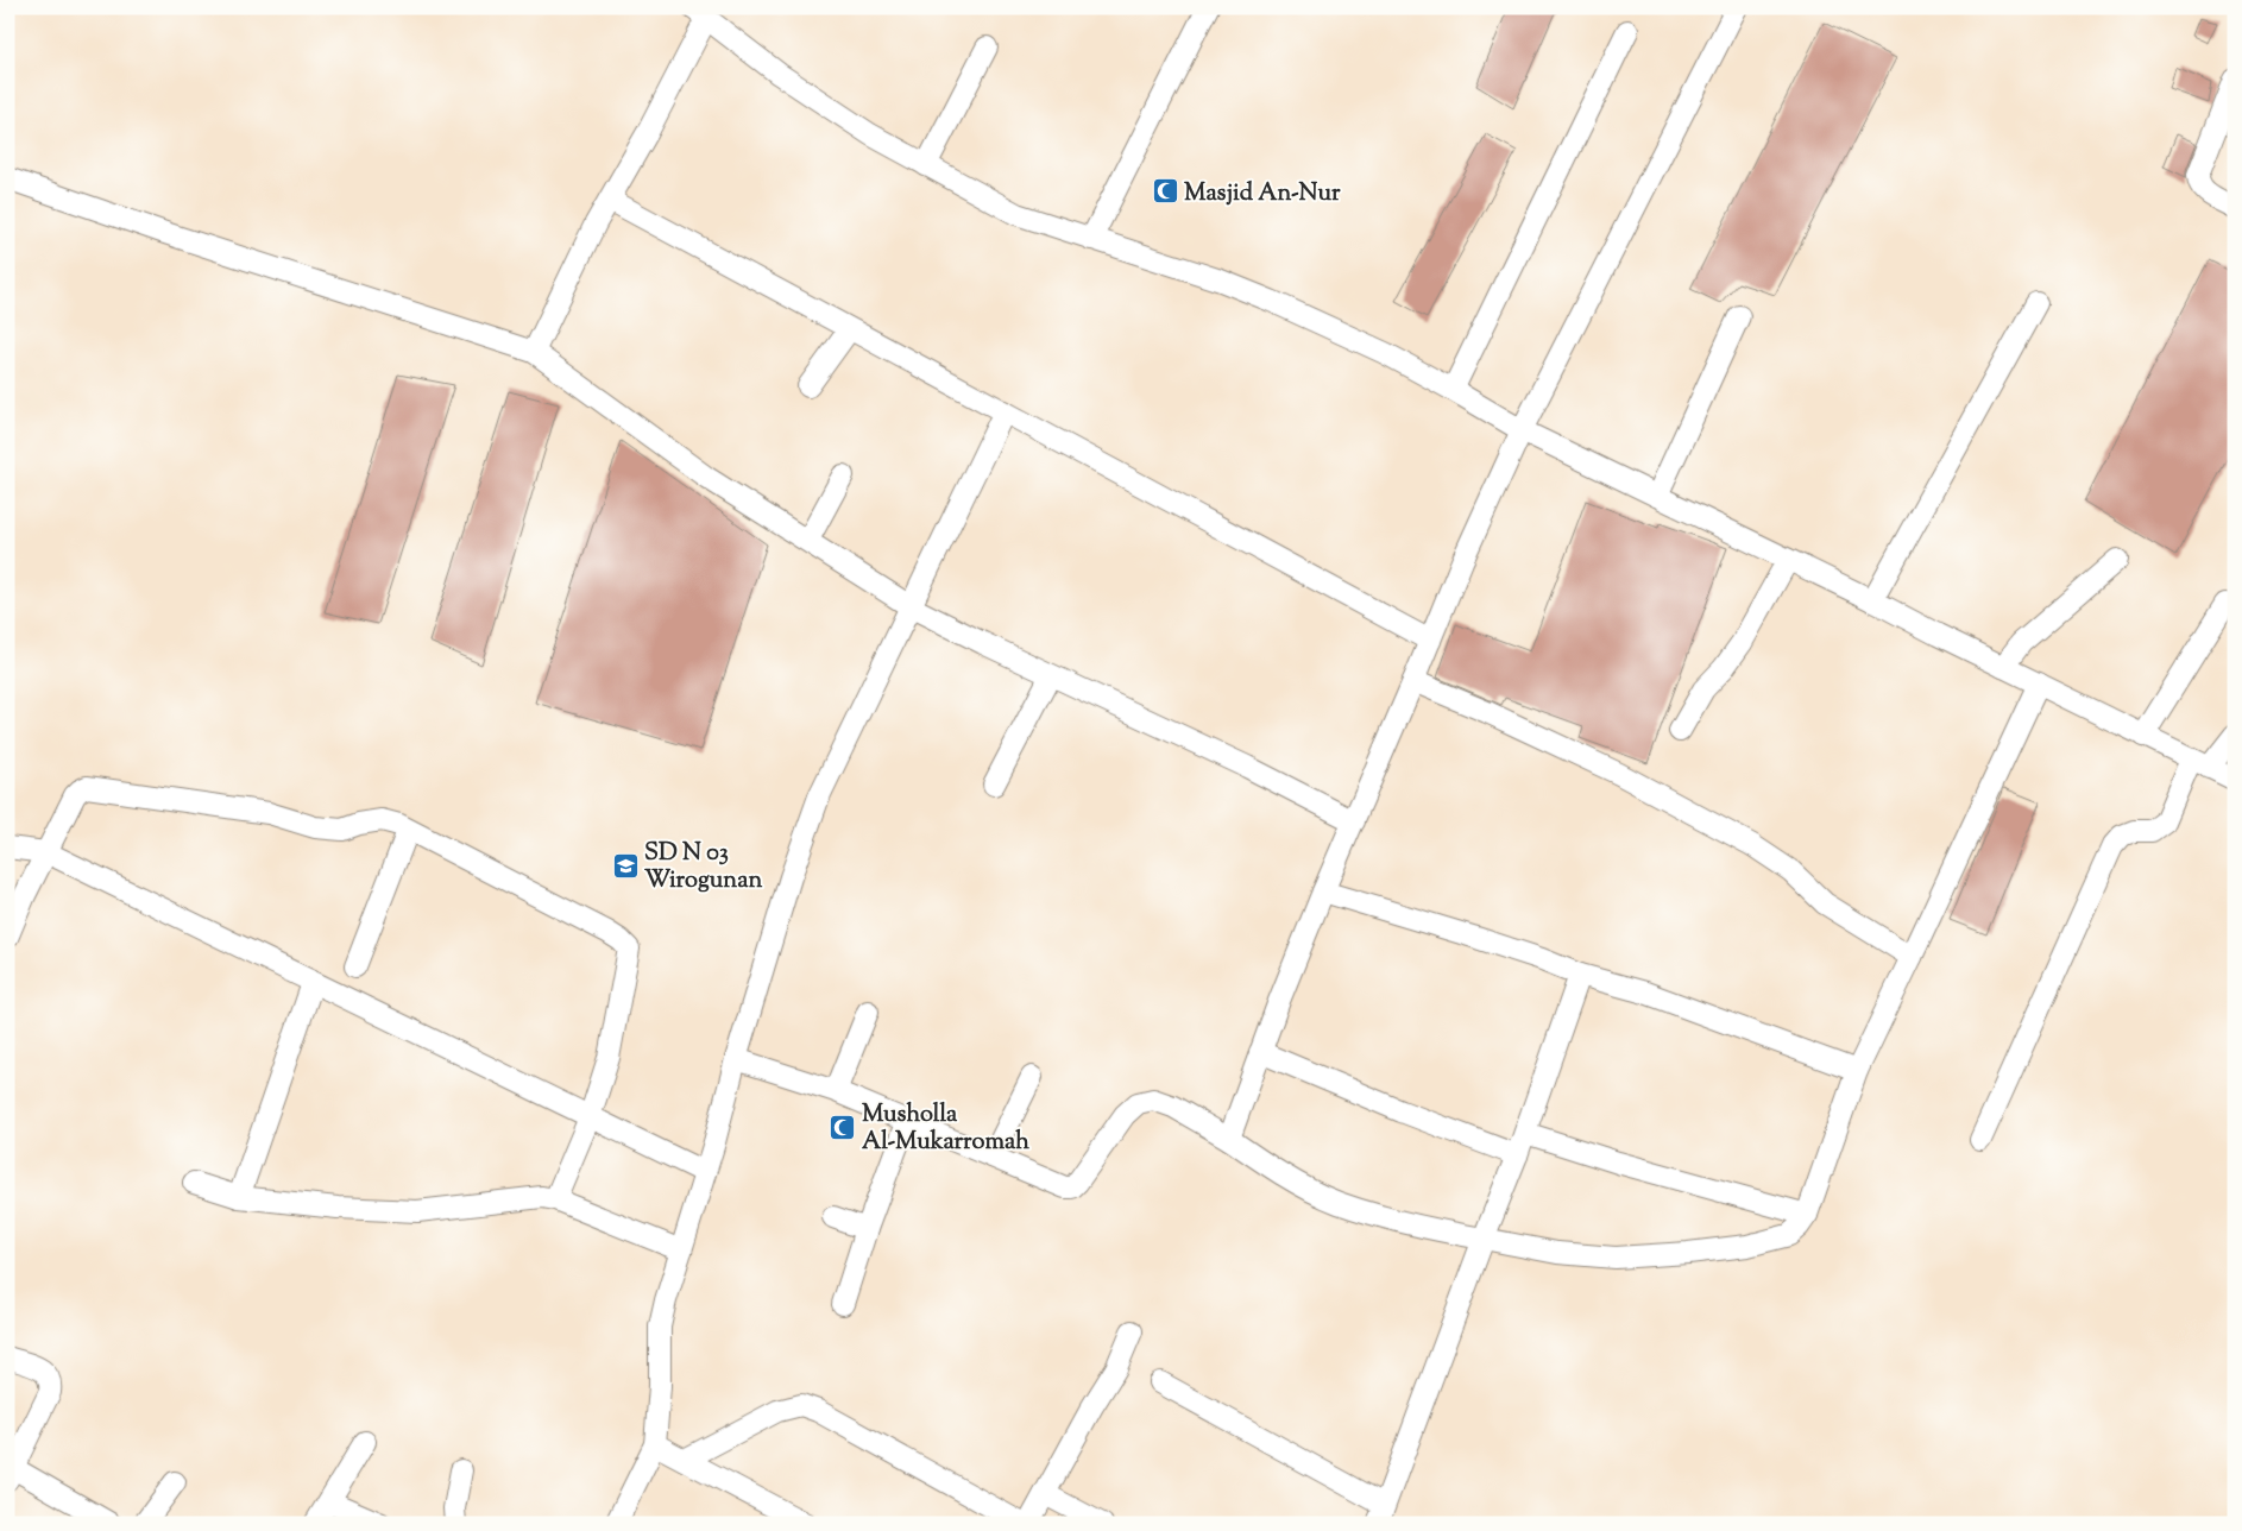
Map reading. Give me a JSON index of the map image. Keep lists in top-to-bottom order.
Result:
{
  "places": {
    "mosque": ["Masjid An-Nur", "Musholla Al-Mukarromah"],
    "school or university": ["SD N 03 Wirogunan"]
  }
}
